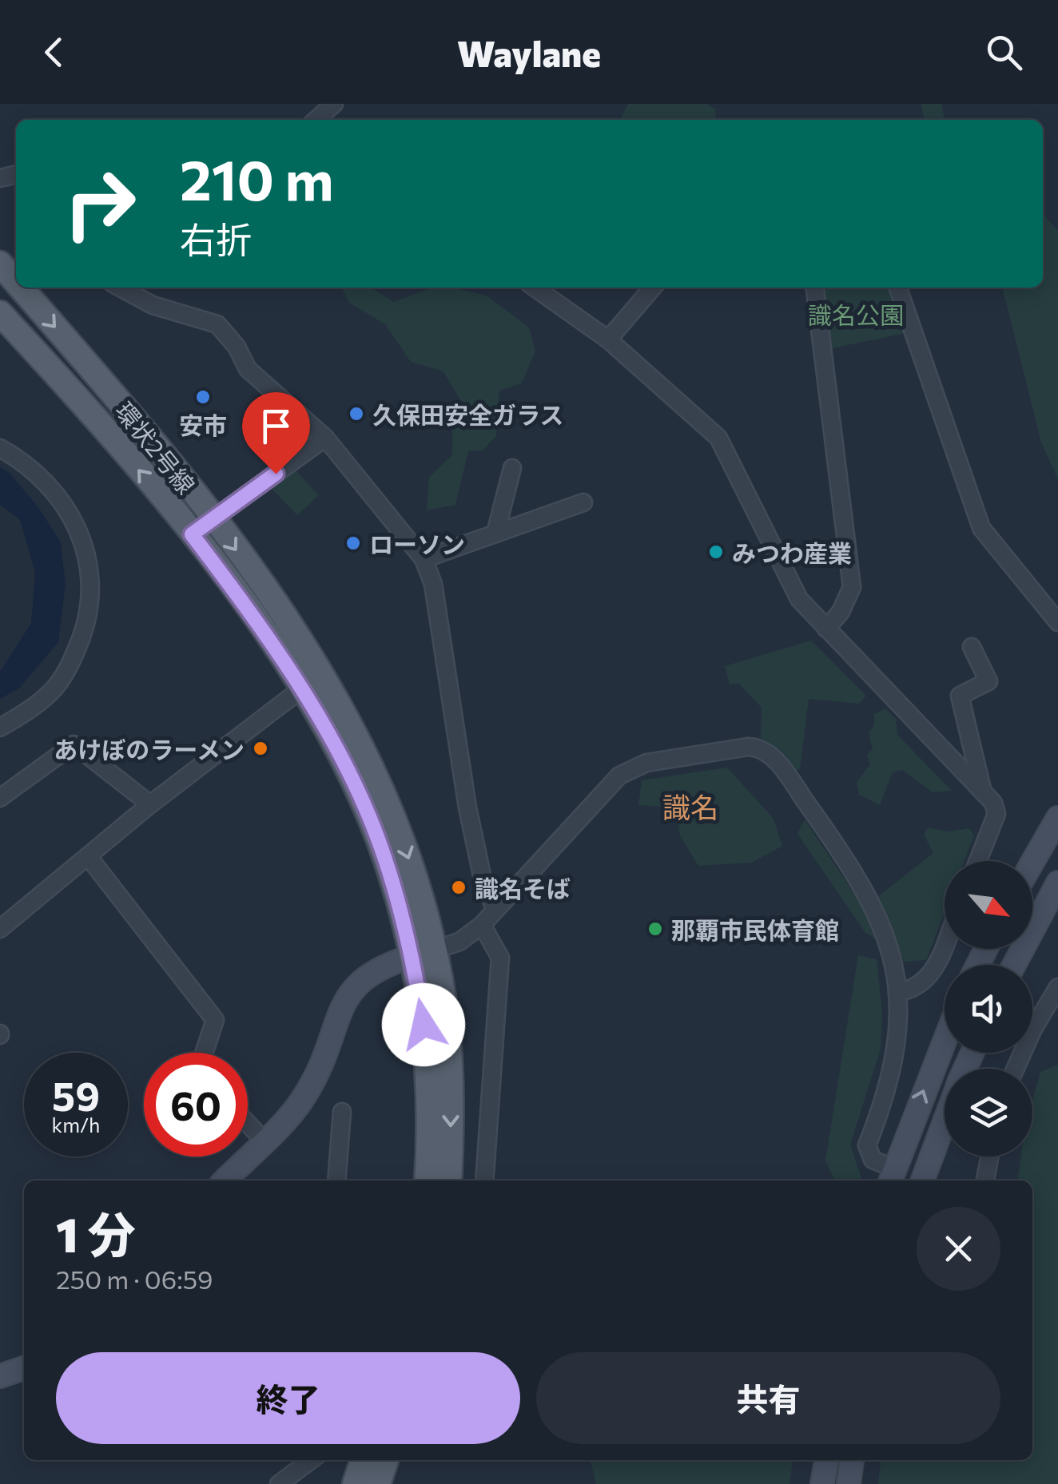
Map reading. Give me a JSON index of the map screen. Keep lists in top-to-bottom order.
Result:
{
  "streets": {
    "main road": ["環状2号線"]
  },
  "districts": ["識名"],
  "parks": ["識名公園"],
  "places": [
    "安市",
    "久保田安全ガラス",
    "ローソン",
    "みつわ産業",
    "あけぼのラーメン",
    "識名そば",
    "那覇市民体育館"
  ],
  "north": "bottom right",
  "page": {
    "header": "Waylane",
    "turn": ["210 m", "右折"],
    "speed": "59 km/h",
    "limit": "60",
    "heading": ["1 分", "250 m · 06:59"],
    "buttons": ["終了", "共有"]
  }
}
